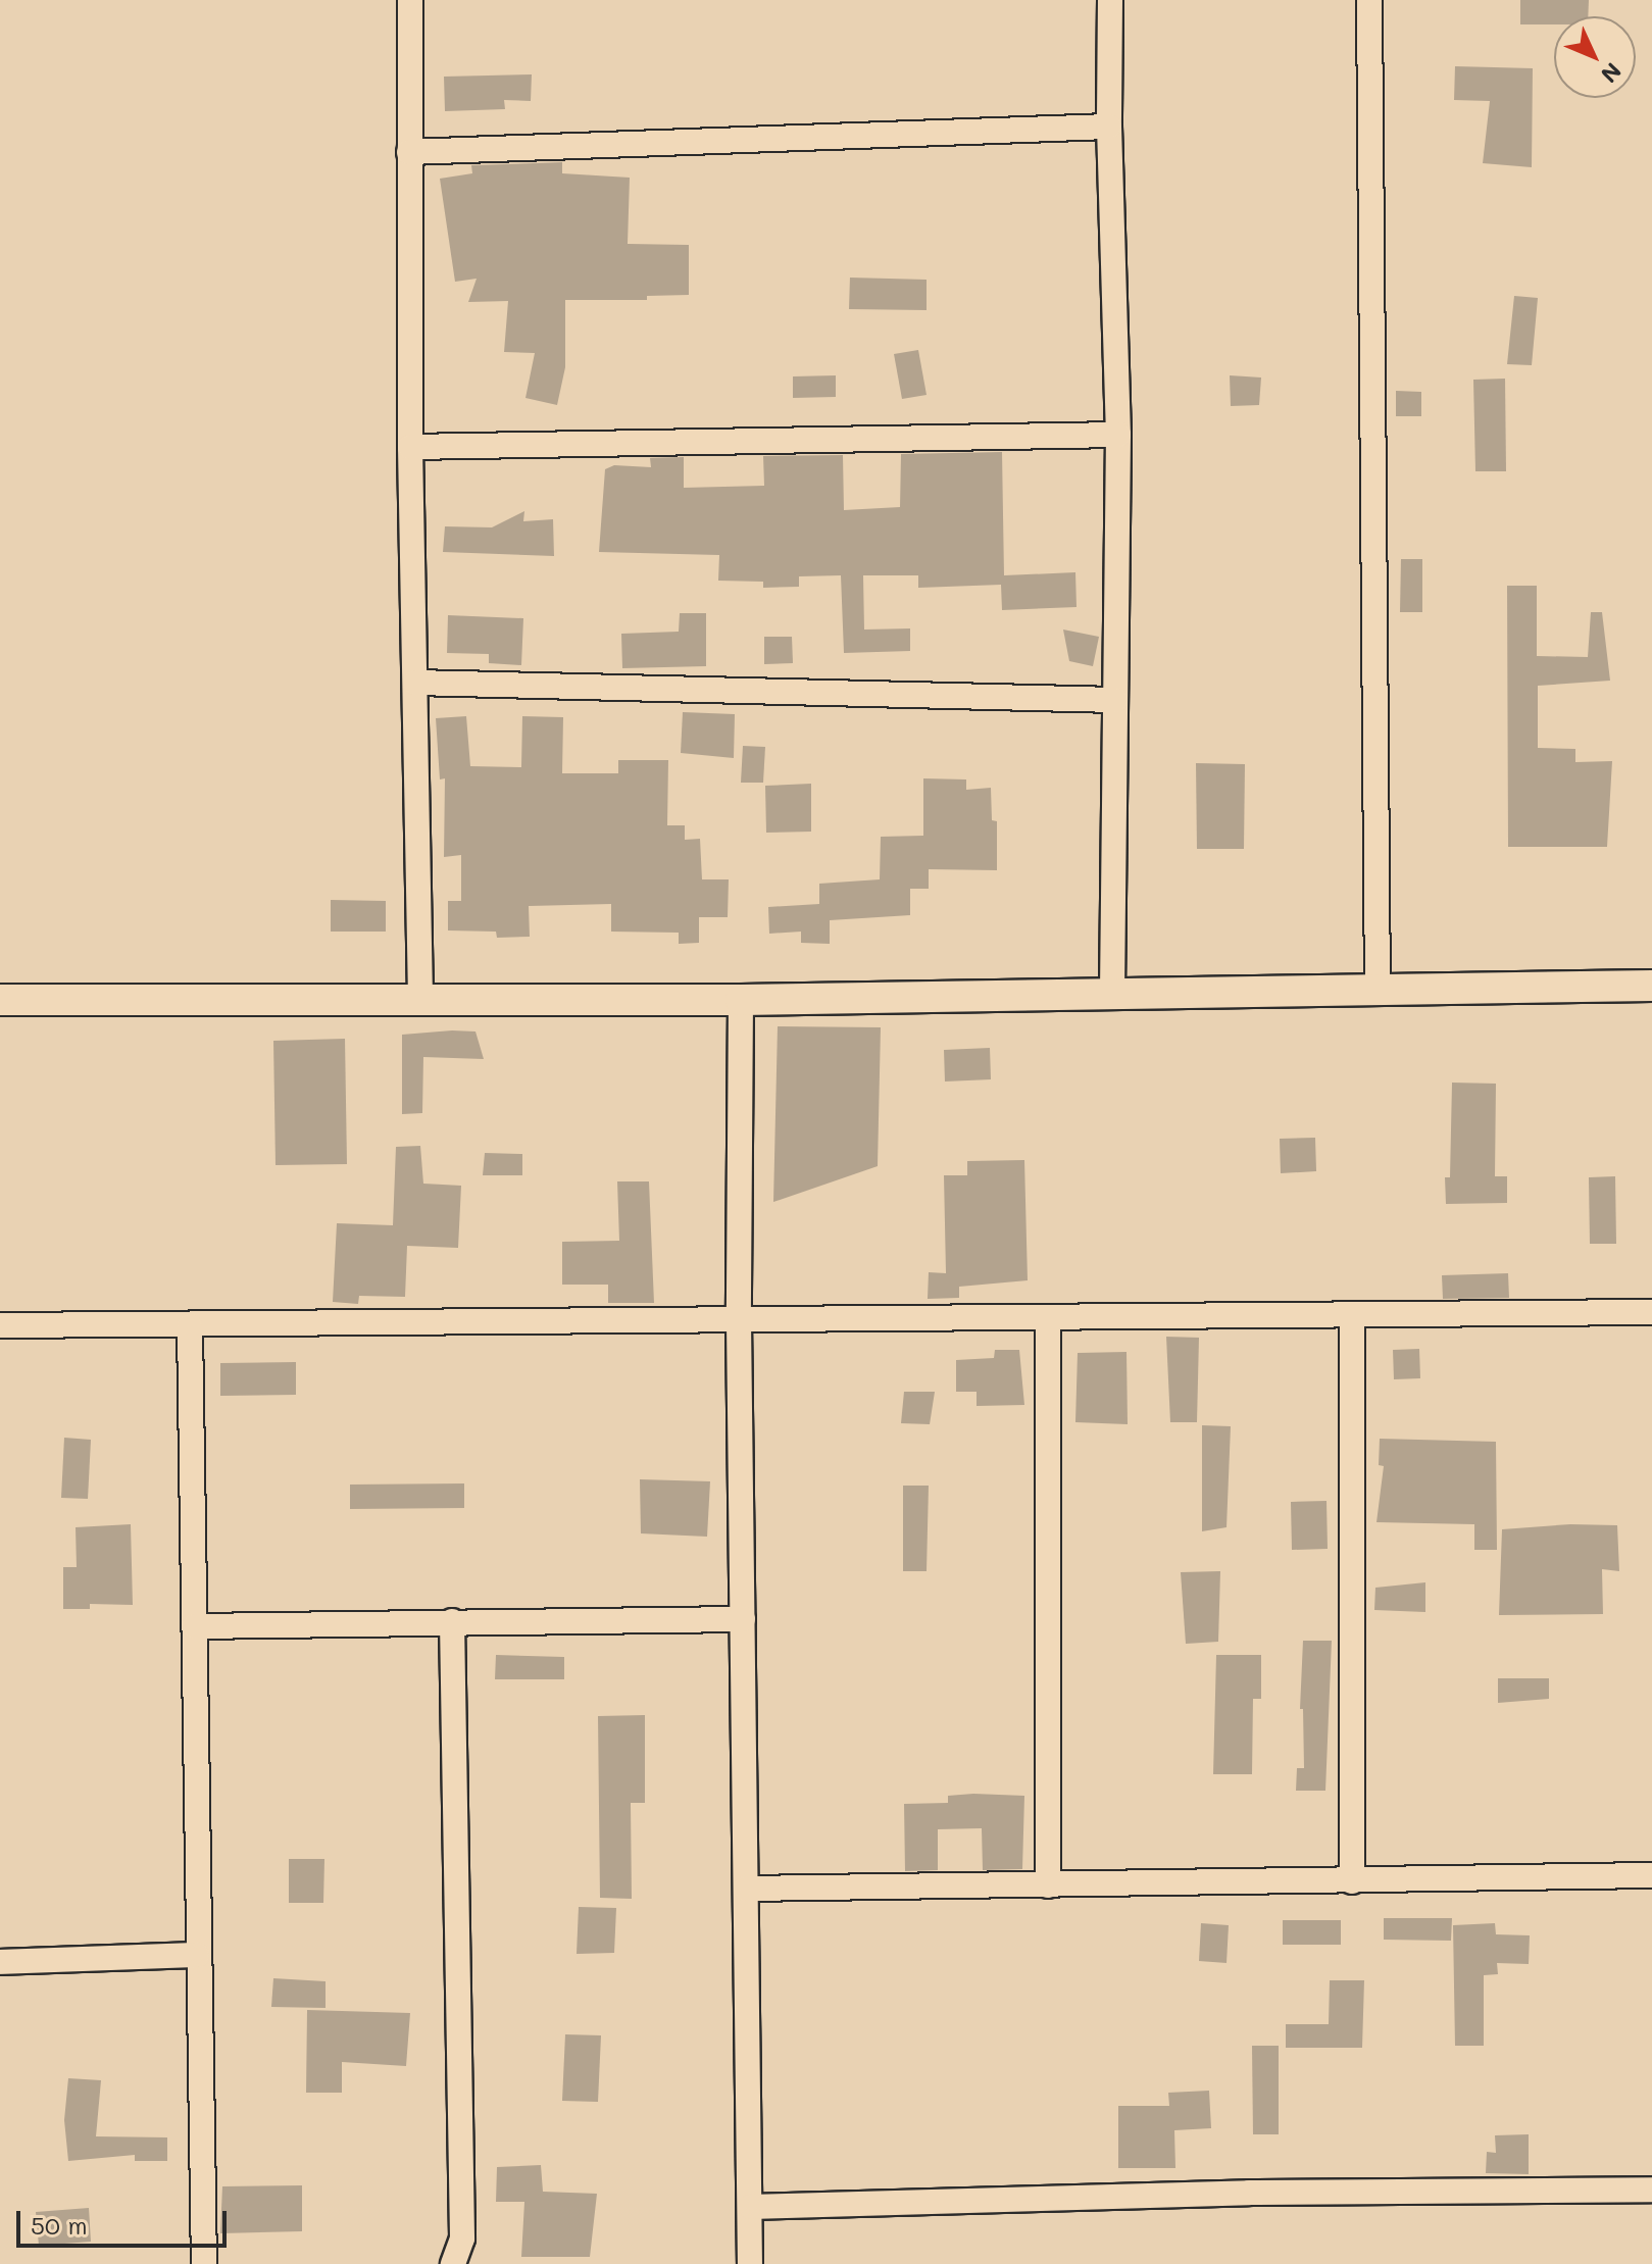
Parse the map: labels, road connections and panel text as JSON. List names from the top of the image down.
{
  "scale_bar": "50 m",
  "north": "bottom right"
}
